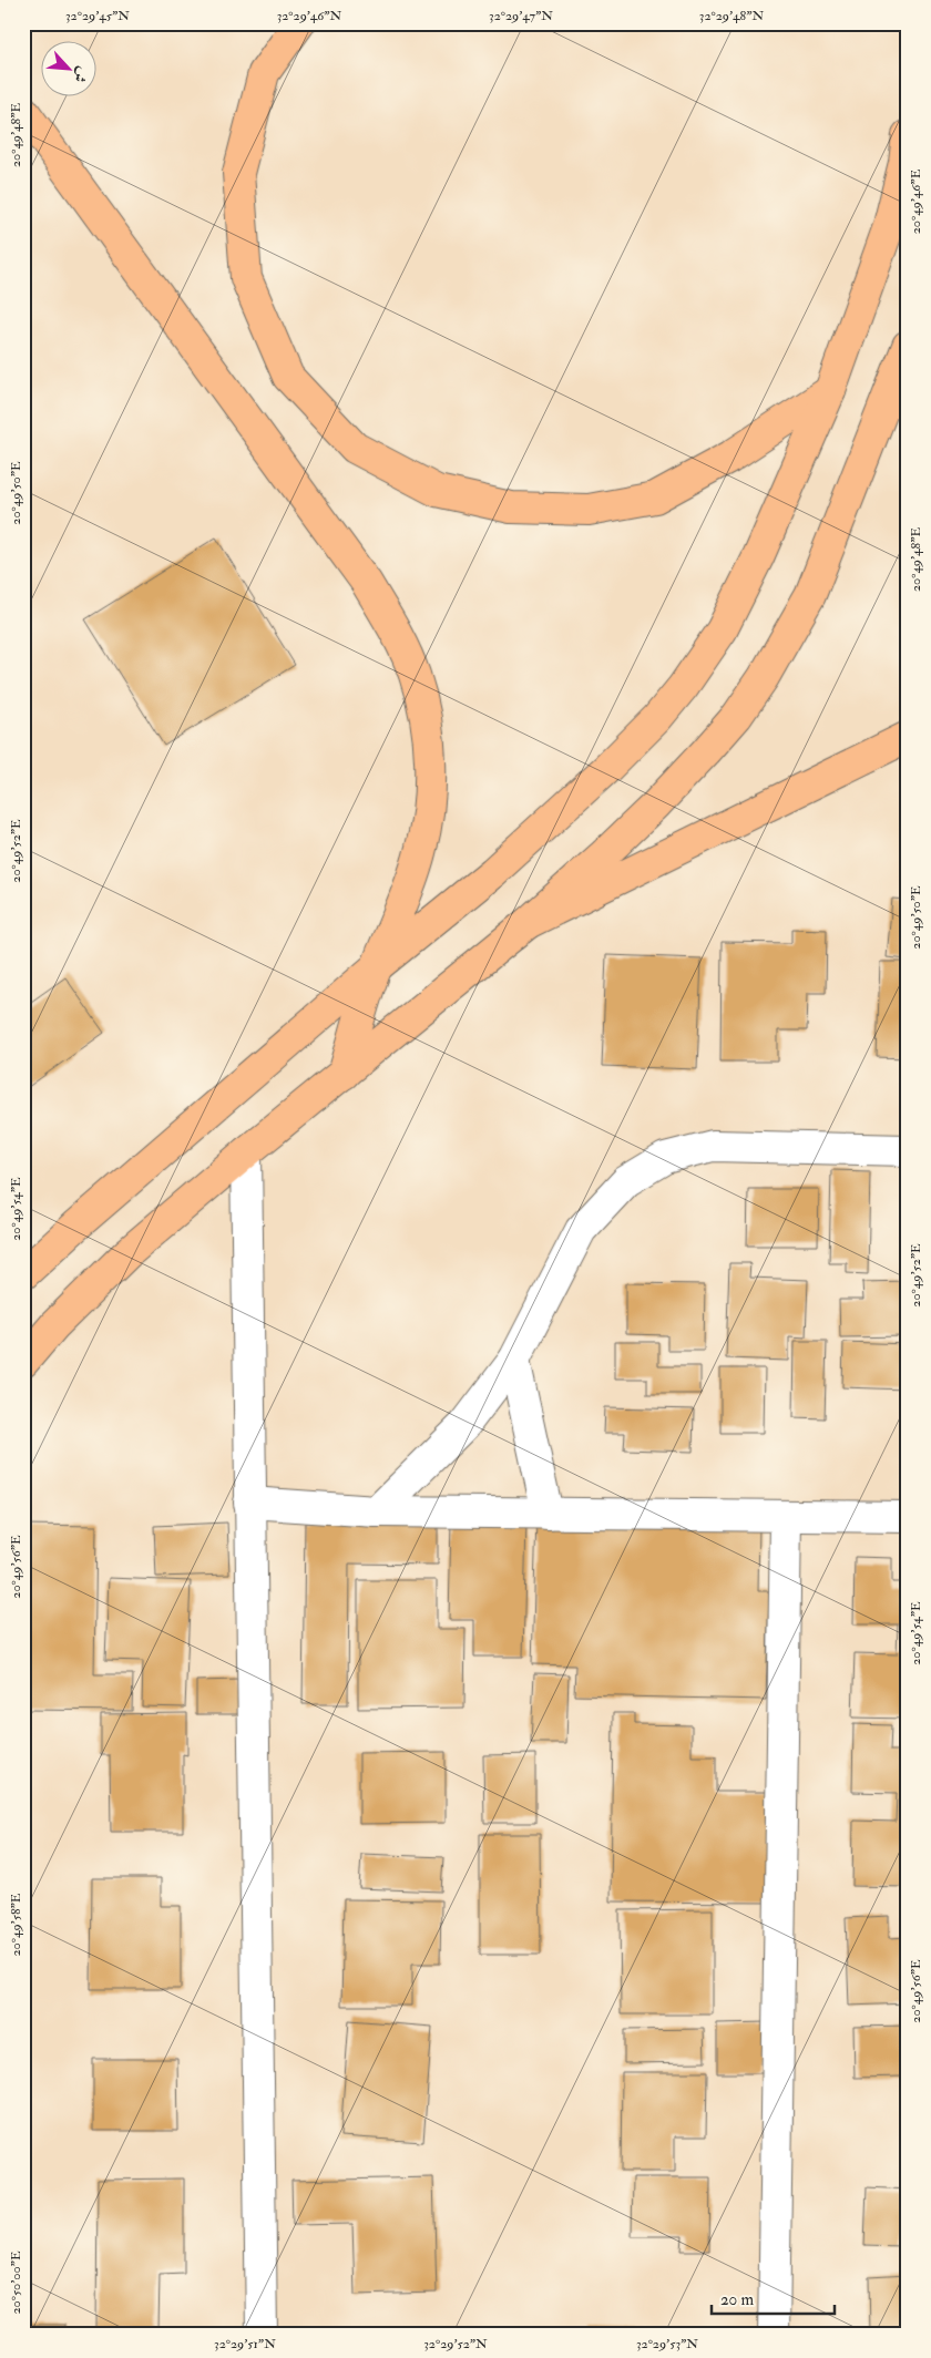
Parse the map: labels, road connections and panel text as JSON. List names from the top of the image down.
{
  "scale_bar": "20 m",
  "north": "bottom right",
  "coordinates": [
    "32°29'45\"N",
    "32°29'46\"N",
    "32°29'47\"N",
    "32°29'48\"N",
    "20°49'48\"E",
    "20°49'46\"E",
    "20°49'50\"E",
    "20°49'52\"E",
    "20°49'54\"E",
    "20°49'56\"E",
    "20°49'58\"E",
    "20°50'00\"E",
    "32°29'51\"N",
    "32°29'52\"N",
    "32°29'53\"N"
  ]
}
